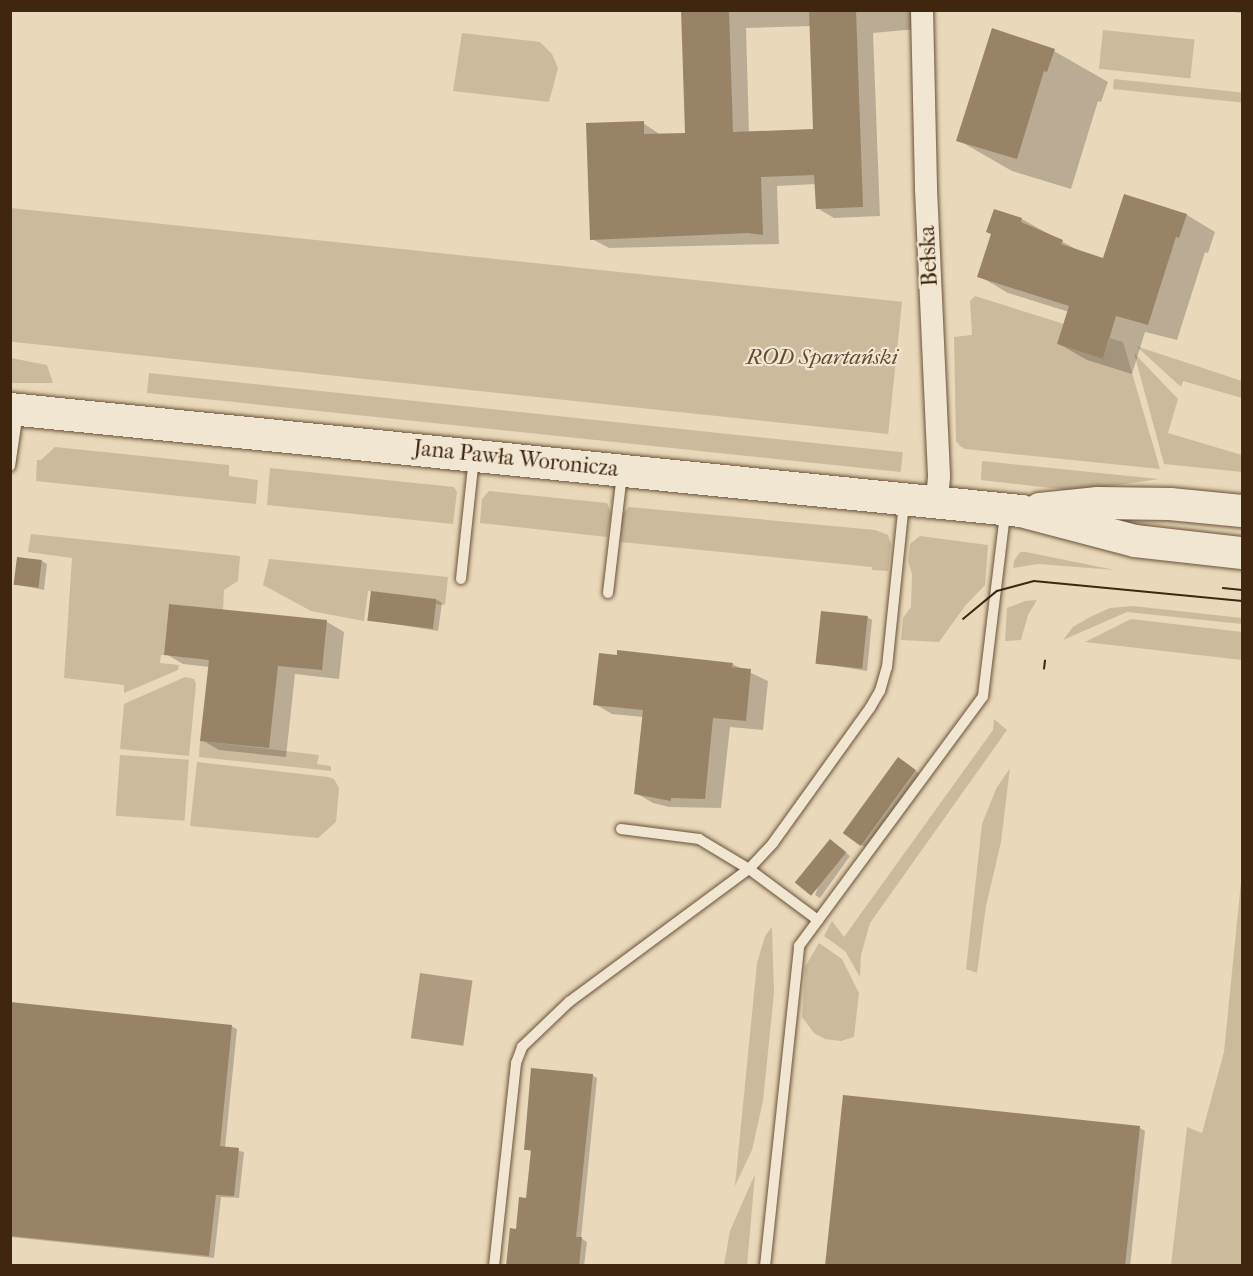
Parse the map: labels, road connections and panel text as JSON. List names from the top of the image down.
{
  "streets": {
    "street": ["Bełska", "Jana Pawła Woronicza"]
  },
  "crossings": [
    ["Bełska", "Jana Pawła Woronicza"]
  ],
  "parks": ["ROD Spartański"]
}
